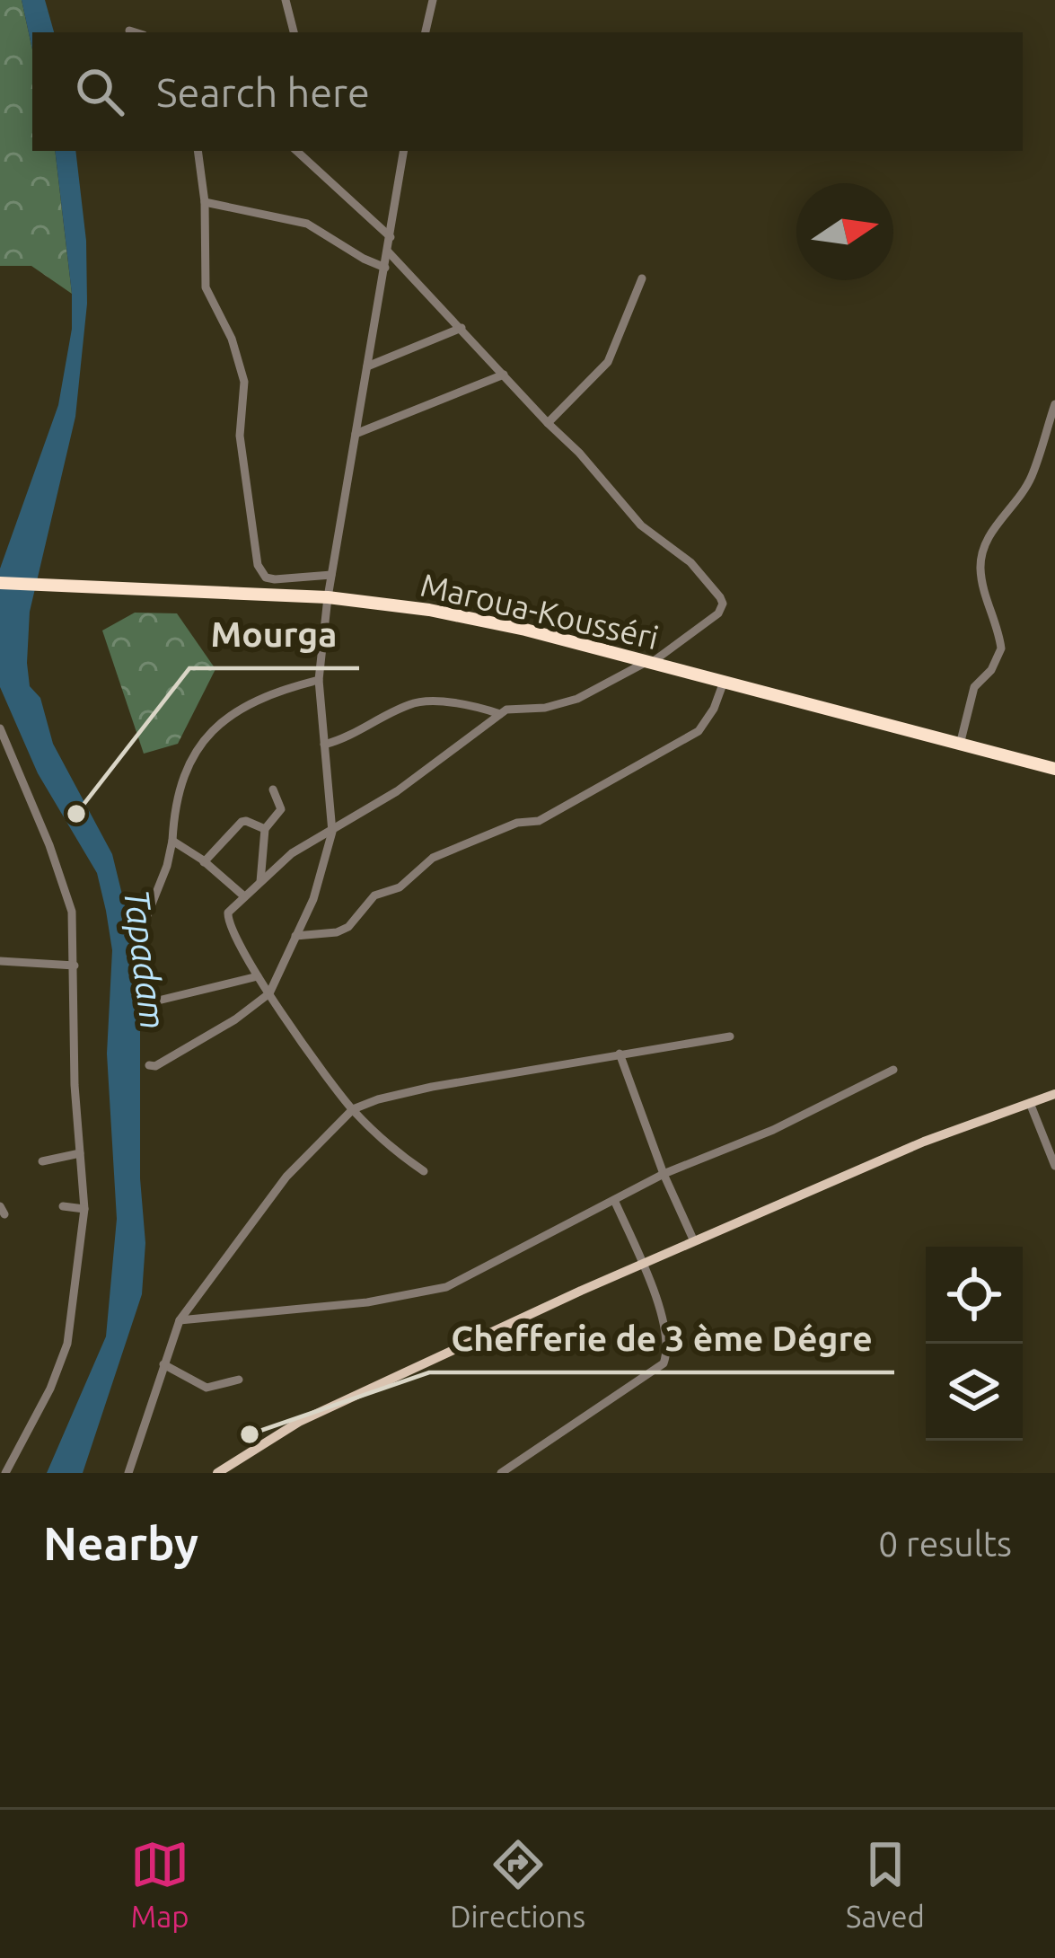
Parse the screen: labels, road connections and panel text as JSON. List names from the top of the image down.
{
  "streets": {
    "highway": ["Maroua-Kousséri"]
  },
  "water": ["Tapadam"],
  "places": ["Mourga", "Chefferie de 3 ème Dégre"],
  "north": "right",
  "page": {
    "search": "Search here",
    "heading": ["Nearby", "0 results"],
    "nav": ["Map", "Directions", "Saved"]
  }
}
